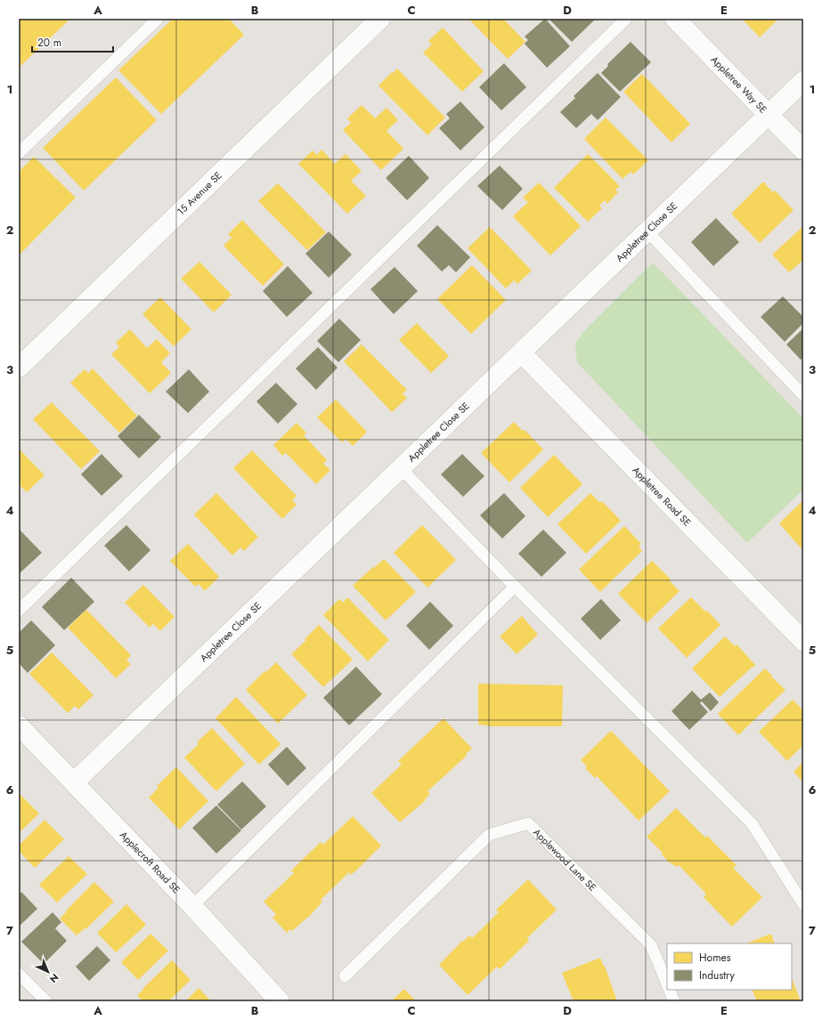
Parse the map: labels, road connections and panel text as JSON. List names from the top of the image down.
{
  "streets": {
    "street": [
      "Appletree Way SE",
      "15 Avenue SE",
      "Appletree Close SE",
      "Appletree Road SE",
      "Applecroft Road SE"
    ],
    "lane": ["Applewood Lane SE"]
  },
  "crossings": [
    ["Appletree Way SE", "Appletree Close SE"],
    ["Appletree Close SE", "Appletree Road SE"],
    ["Appletree Close SE", "Applecroft Road SE"]
  ],
  "legend": ["Homes", "Industry"],
  "scale_bar": "20 m",
  "north": "bottom right",
  "grid": {
    "columns": [
      "A",
      "B",
      "C",
      "D",
      "E"
    ],
    "rows": [
      "1",
      "2",
      "3",
      "4",
      "5",
      "6",
      "7"
    ]
  }
}
